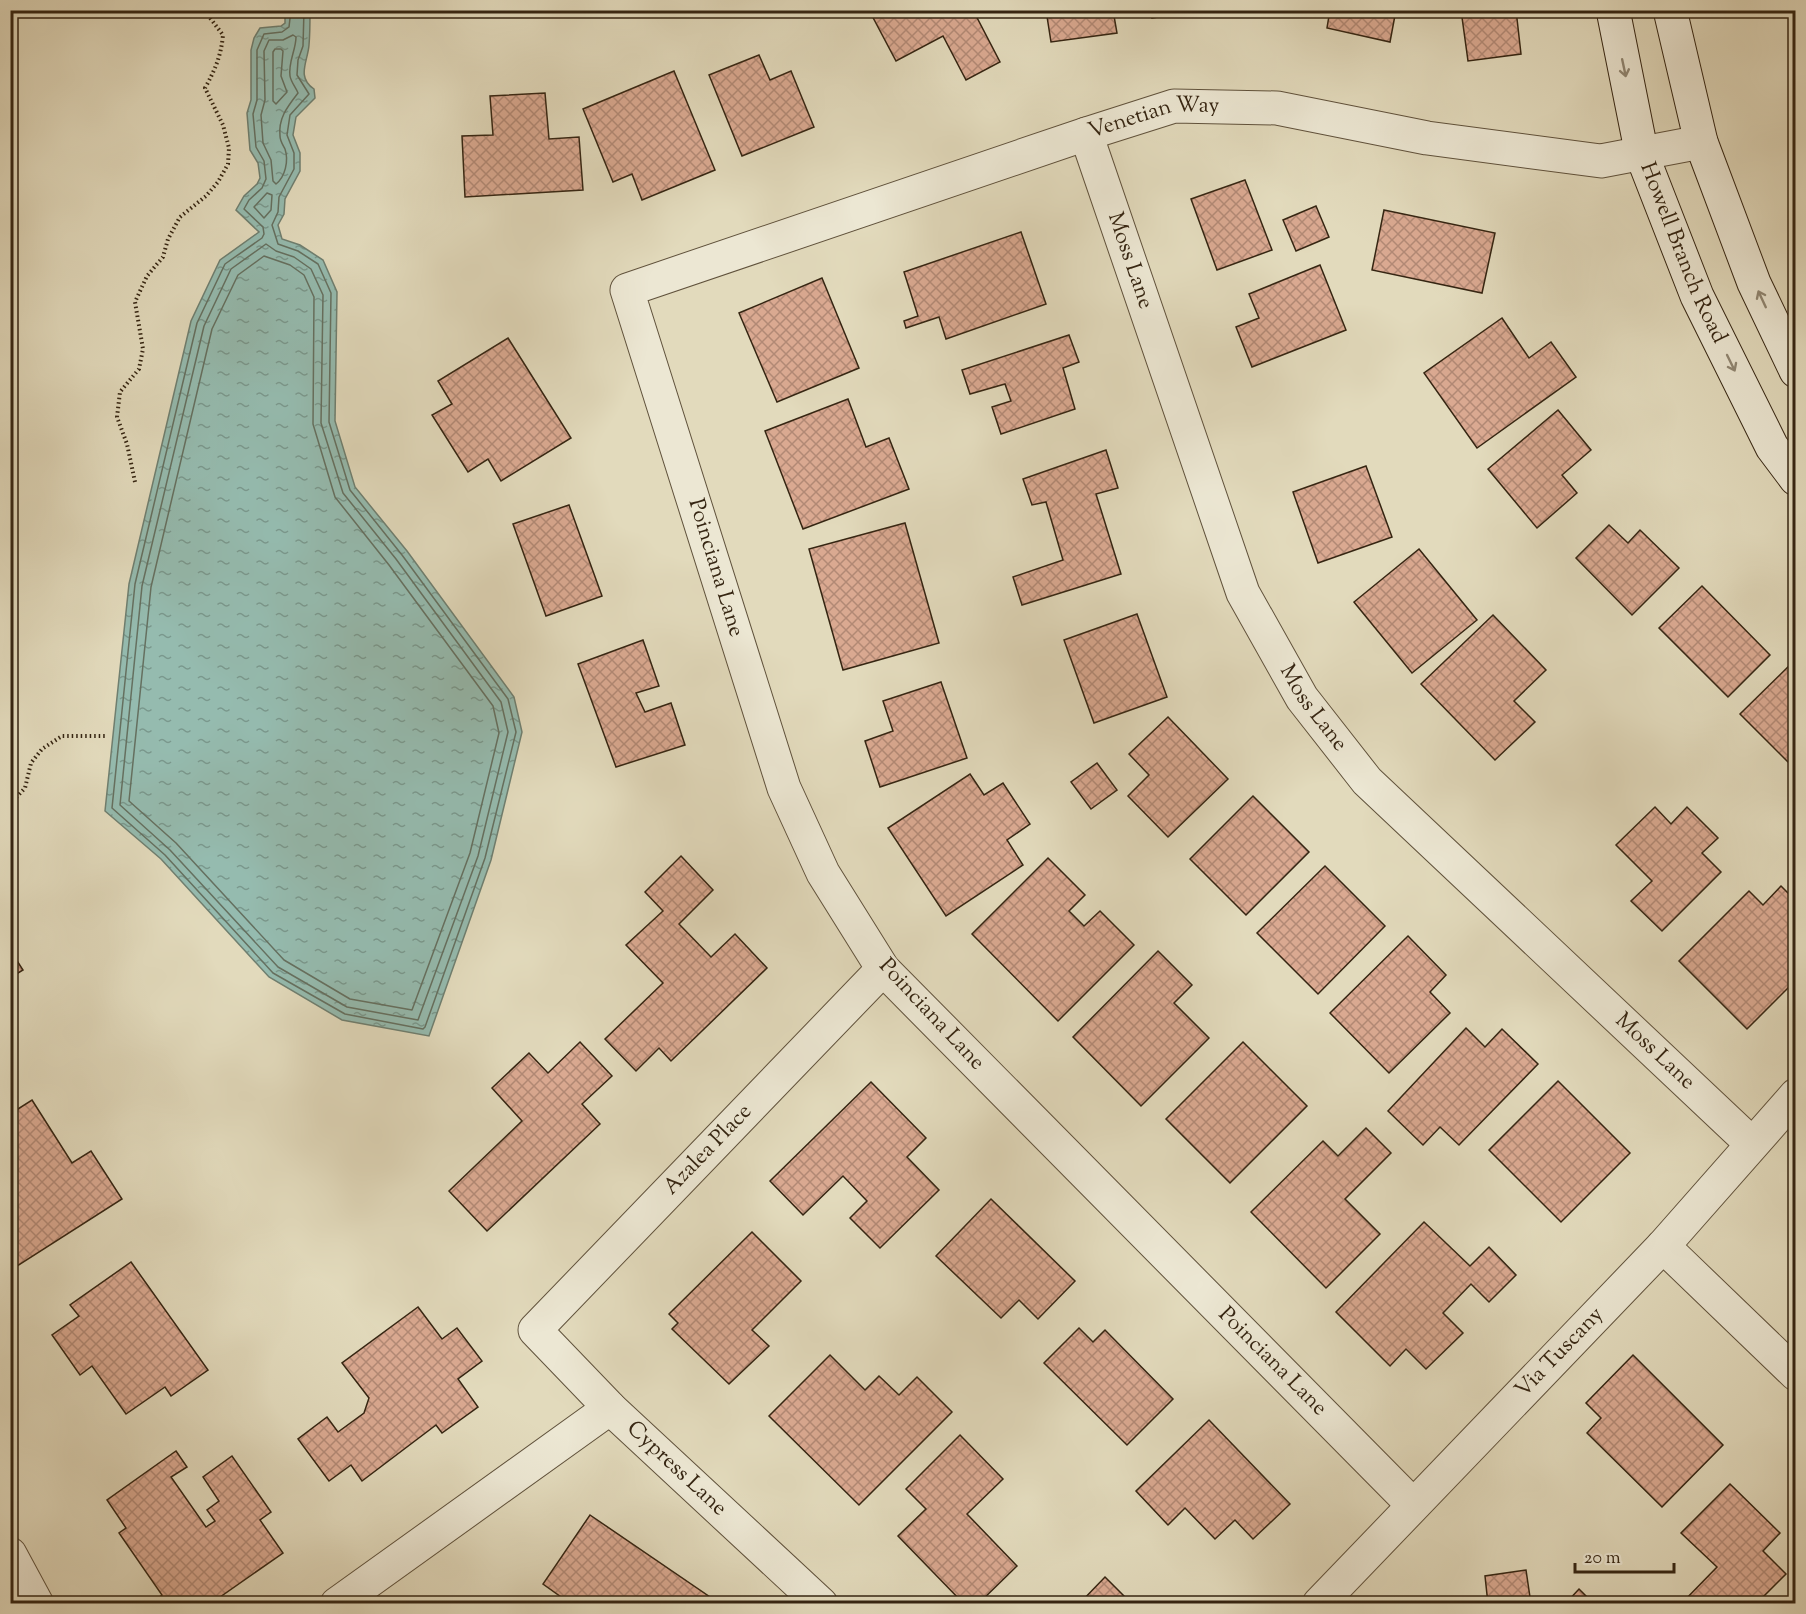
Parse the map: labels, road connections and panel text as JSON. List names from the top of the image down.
{
  "streets": {
    "street": [
      "Venetian Way",
      "Howell Branch Road",
      "Moss Lane",
      "Poinciana Lane",
      "Azalea Place",
      "Via Tuscany",
      "Cypress Lane"
    ]
  },
  "crossings": [
    ["Venetian Way", "Howell Branch Road"],
    ["Venetian Way", "Moss Lane"],
    ["Venetian Way", "Poinciana Lane"],
    ["Moss Lane", "Via Tuscany"],
    ["Poinciana Lane", "Azalea Place"],
    ["Poinciana Lane", "Via Tuscany"],
    ["Azalea Place", "Cypress Lane"]
  ],
  "scale_bar": "20 m"
}
